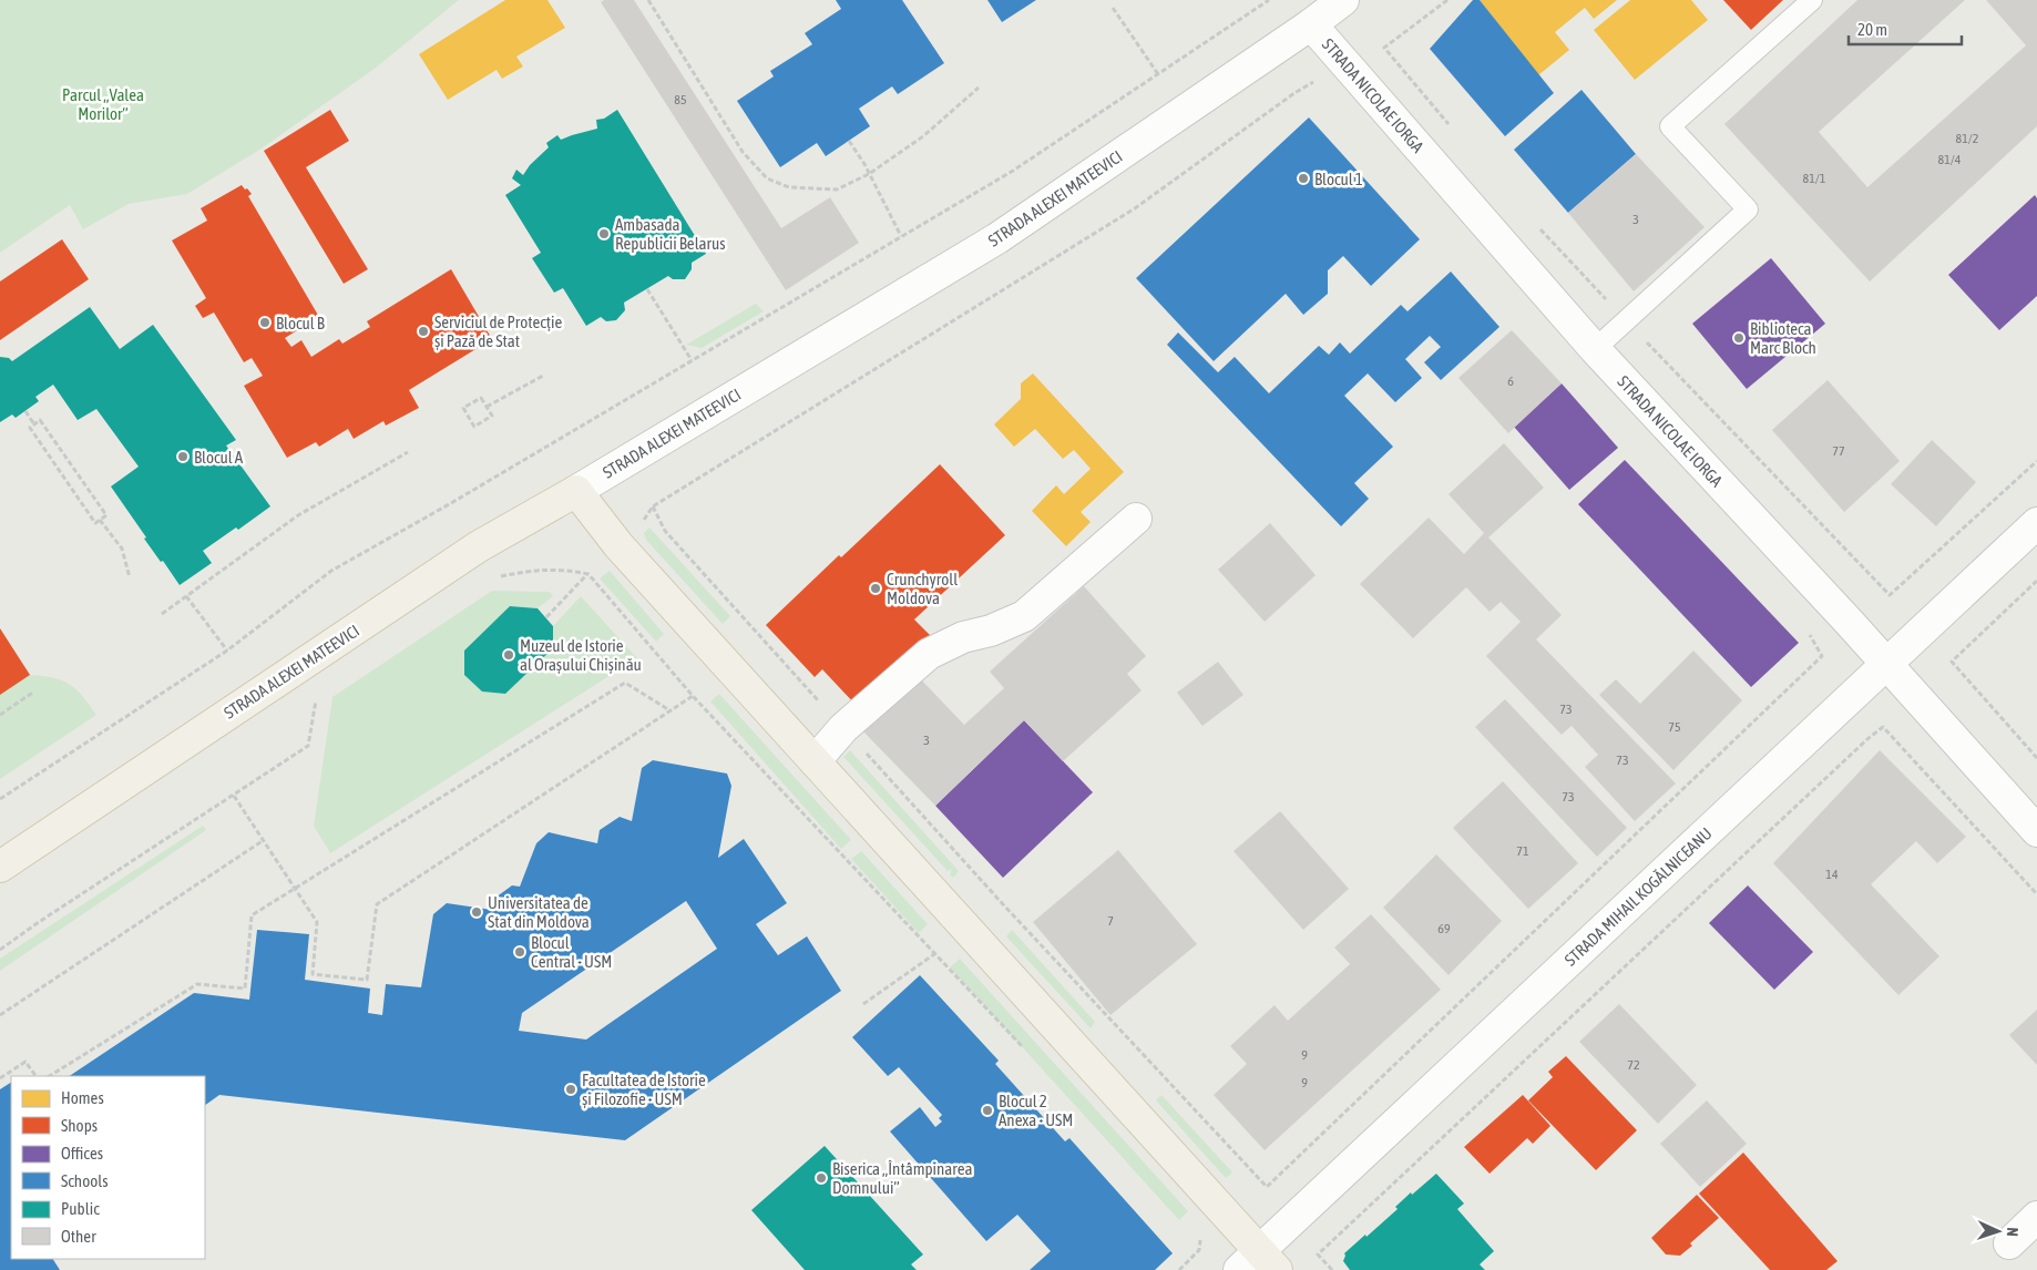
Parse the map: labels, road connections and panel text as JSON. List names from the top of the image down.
{
  "streets": {
    "main road": ["STRADA NICOLAE IORGA", "STRADA ALEXEI MATEEVICI", "STRADA MIHAIL KOGĂLNICEANU"]
  },
  "crossings": [
    ["STRADA NICOLAE IORGA", "STRADA ALEXEI MATEEVICI"],
    ["STRADA NICOLAE IORGA", "STRADA MIHAIL KOGĂLNICEANU"]
  ],
  "parks": ["Parcul „Valea Morilor”"],
  "places": [
    "Blocul 1",
    "Ambasada Republicii Belarus",
    "Blocul B",
    "Serviciul de Protecție și Pază de Stat",
    "Biblioteca Marc Bloch",
    "Blocul A",
    "Crunchyroll Moldova",
    "Muzeul de Istorie al Orașului Chișinău",
    "Universitatea de Stat din Moldova",
    "Blocul Central - USM",
    "Facultatea de Istorie și Filozofie - USM",
    "Blocul 2 Anexa - USM",
    "Biserica „Întâmpinarea Domnului”"
  ],
  "house_numbers": [
    "85",
    "81/2",
    "81/4",
    "81/1",
    "3",
    "6",
    "77",
    "73",
    "75",
    "3",
    "73",
    "73",
    "71",
    "14",
    "7",
    "69",
    "9",
    "72",
    "9"
  ],
  "legend": [
    "Homes",
    "Shops",
    "Offices",
    "Schools",
    "Public",
    "Other"
  ],
  "scale_bar": "20 m",
  "north": "right"
}
